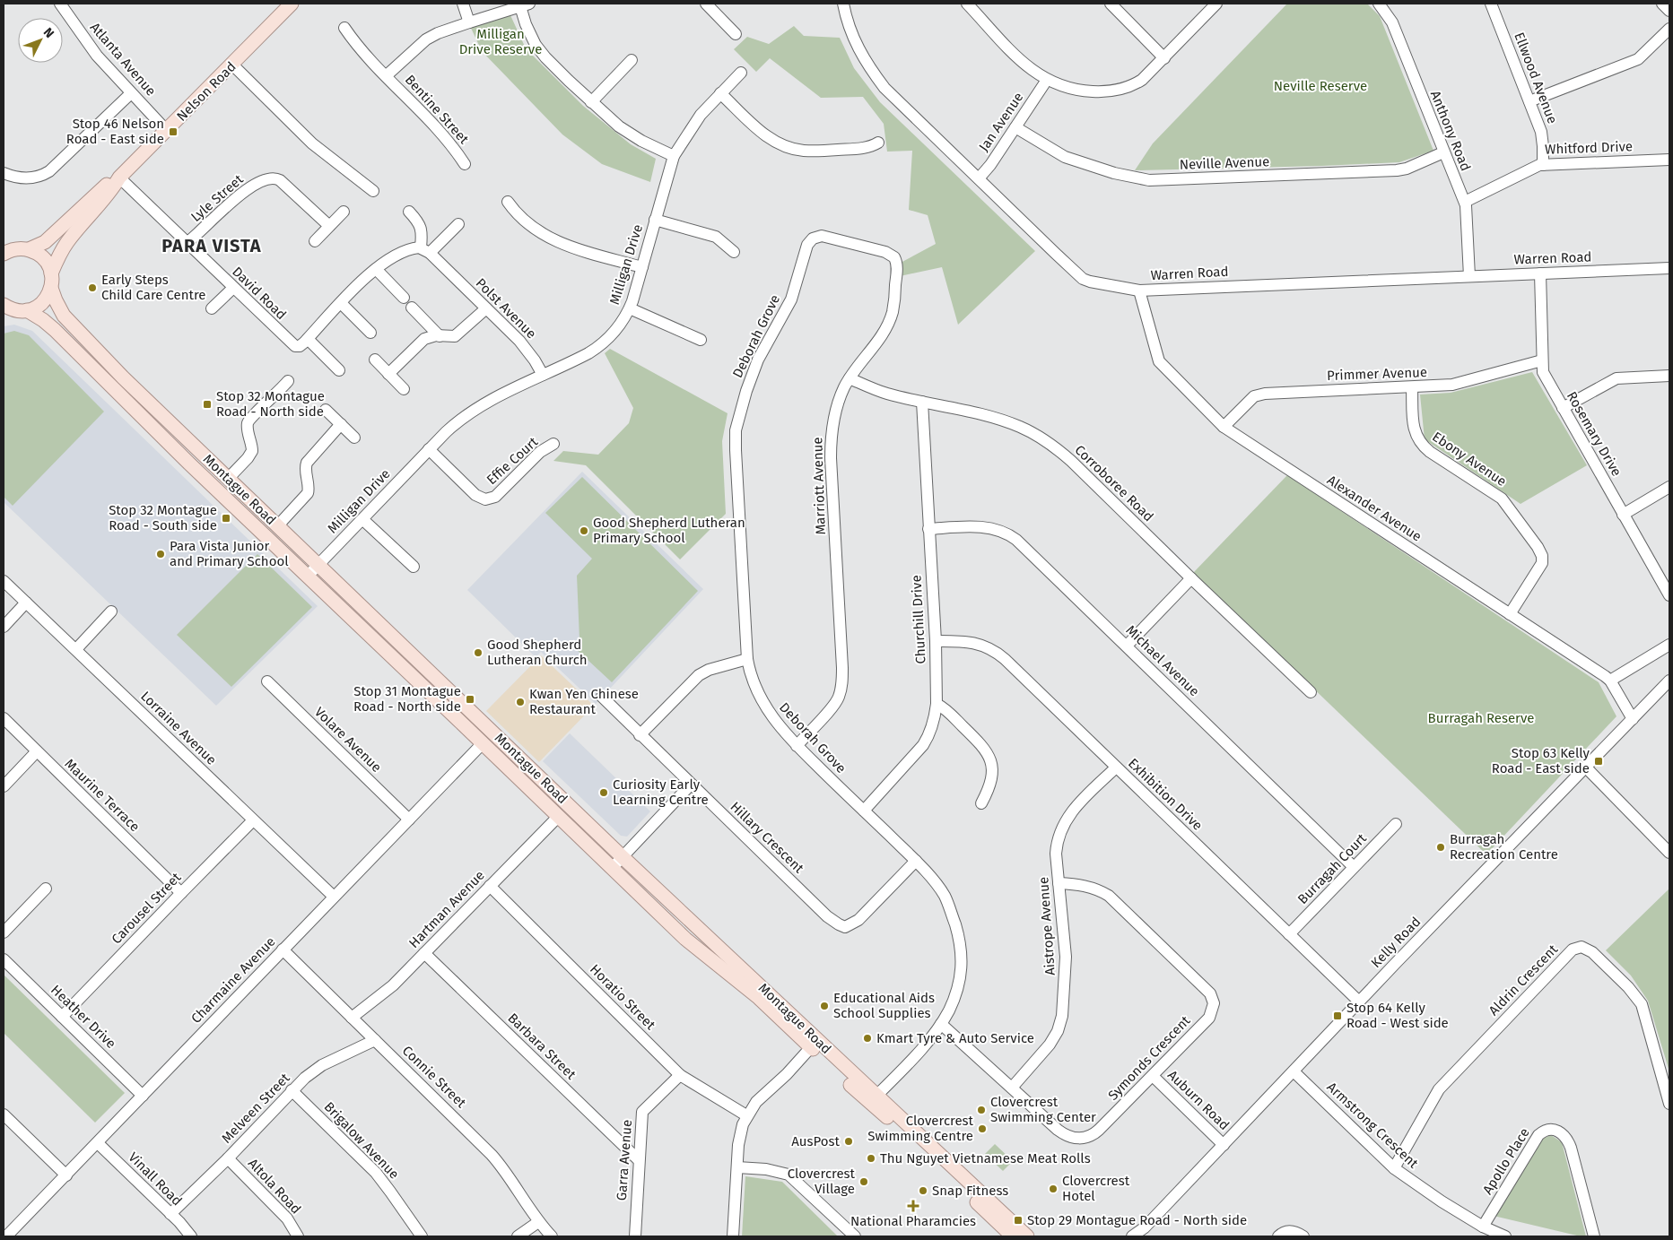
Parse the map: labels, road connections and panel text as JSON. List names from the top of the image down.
{
  "streets": {
    "main road": ["Nelson Road", "Montague Road"],
    "street": [
      "Atlanta Avenue",
      "Ellwood Avenue",
      "Bentine Street",
      "Jan Avenue",
      "Anthony Road",
      "Whitford Drive",
      "Neville Avenue",
      "Lyle Street",
      "Warren Road",
      "Milligan Drive",
      "David Road",
      "Polst Avenue",
      "Deborah Grove",
      "Primmer Avenue",
      "Rosemary Drive",
      "Ebony Avenue",
      "Effie Court",
      "Corroboree Road",
      "Marriott Avenue",
      "Alexander Avenue",
      "Churchill Drive",
      "Michael Avenue",
      "Lorraine Avenue",
      "Volare Avenue",
      "Exhibition Drive",
      "Maurine Terrace",
      "Hillary Crescent",
      "Burragah Court",
      "Carousel Street",
      "Hartman Avenue",
      "Aistrope Avenue",
      "Kelly Road",
      "Charmaine Avenue",
      "Aldrin Crescent",
      "Horatio Street",
      "Heather Drive",
      "Barbara Street",
      "Symonds Crescent",
      "Connie Street",
      "Auburn Road",
      "Melveen Street",
      "Armstrong Crescent",
      "Brigalow Avenue",
      "Garra Avenue",
      "Apollo Place",
      "Vinall Road",
      "Altola Road"
    ]
  },
  "crossings": [
    ["Atlanta Avenue", "Nelson Road"],
    ["Ellwood Avenue", "Whitford Drive"],
    ["Nelson Road", "David Road"],
    ["Jan Avenue", "Neville Avenue"],
    ["Jan Avenue", "Warren Road"],
    ["Anthony Road", "Whitford Drive"],
    ["Anthony Road", "Neville Avenue"],
    ["Anthony Road", "Warren Road"],
    ["Lyle Street", "David Road"],
    ["Warren Road", "Rosemary Drive"],
    ["Warren Road", "Alexander Avenue"],
    ["Milligan Drive", "Polst Avenue"],
    ["Milligan Drive", "Effie Court"],
    ["Milligan Drive", "Montague Road"],
    ["Deborah Grove", "Marriott Avenue"],
    ["Deborah Grove", "Montague Road"],
    ["Deborah Grove", "Churchill Drive"],
    ["Deborah Grove", "Hillary Crescent"],
    ["Deborah Grove", "Symonds Crescent"],
    ["Primmer Avenue", "Rosemary Drive"],
    ["Primmer Avenue", "Ebony Avenue"],
    ["Primmer Avenue", "Alexander Avenue"],
    ["Ebony Avenue", "Alexander Avenue"],
    ["Corroboree Road", "Marriott Avenue"],
    ["Corroboree Road", "Churchill Drive"],
    ["Montague Road", "Hartman Avenue"],
    ["Montague Road", "Charmaine Avenue"],
    ["Alexander Avenue", "Kelly Road"],
    ["Churchill Drive", "Michael Avenue"],
    ["Churchill Drive", "Exhibition Drive"],
    ["Michael Avenue", "Burragah Court"],
    ["Lorraine Avenue", "Carousel Street"],
    ["Lorraine Avenue", "Charmaine Avenue"],
    ["Volare Avenue", "Charmaine Avenue"],
    ["Exhibition Drive", "Burragah Court"],
    ["Exhibition Drive", "Aistrope Avenue"],
    ["Exhibition Drive", "Kelly Road"],
    ["Maurine Terrace", "Carousel Street"],
    ["Carousel Street", "Heather Drive"],
    ["Hartman Avenue", "Horatio Street"],
    ["Hartman Avenue", "Barbara Street"],
    ["Hartman Avenue", "Connie Street"],
    ["Aistrope Avenue", "Symonds Crescent"],
    ["Kelly Road", "Auburn Road"],
    ["Kelly Road", "Armstrong Crescent"],
    ["Charmaine Avenue", "Heather Drive"],
    ["Charmaine Avenue", "Connie Street"],
    ["Charmaine Avenue", "Vinall Road"],
    ["Aldrin Crescent", "Armstrong Crescent"],
    ["Horatio Street", "Garra Avenue"],
    ["Barbara Street", "Garra Avenue"],
    ["Symonds Crescent", "Auburn Road"],
    ["Connie Street", "Melveen Street"],
    ["Melveen Street", "Brigalow Avenue"],
    ["Melveen Street", "Vinall Road"],
    ["Melveen Street", "Altola Road"],
    ["Armstrong Crescent", "Apollo Place"]
  ],
  "districts": ["PARA VISTA"],
  "parks": ["Milligan Drive Reserve", "Neville Reserve", "Burragah Reserve"],
  "places": {
    "transit": [
      "Stop 46 Nelson Road - East side",
      "Stop 32 Montague Road - North side",
      "Stop 32 Montague Road - South side",
      "Stop 31 Montague Road - North side",
      "Stop 63 Kelly Road - East side",
      "Stop 64 Kelly Road - West side",
      "Stop 29 Montague Road - North side"
    ],
    "other": [
      "Early Steps Child Care Centre",
      "Good Shepherd Lutheran Primary School",
      "Para Vista Junior and Primary School",
      "Good Shepherd Lutheran Church",
      "Kwan Yen Chinese Restaurant",
      "Curiosity Early Learning Centre",
      "Burragah Recreation Centre",
      "Educational Aids School Supplies",
      "Kmart Tyre & Auto Service",
      "Clovercrest Swimming Center",
      "Clovercrest Swimming Centre",
      "AusPost",
      "Thu Nguyet Vietnamese Meat Rolls",
      "Clovercrest Village",
      "Clovercrest Hotel",
      "Snap Fitness"
    ],
    "health": ["National Pharamcies"]
  },
  "north": "top right"
}
